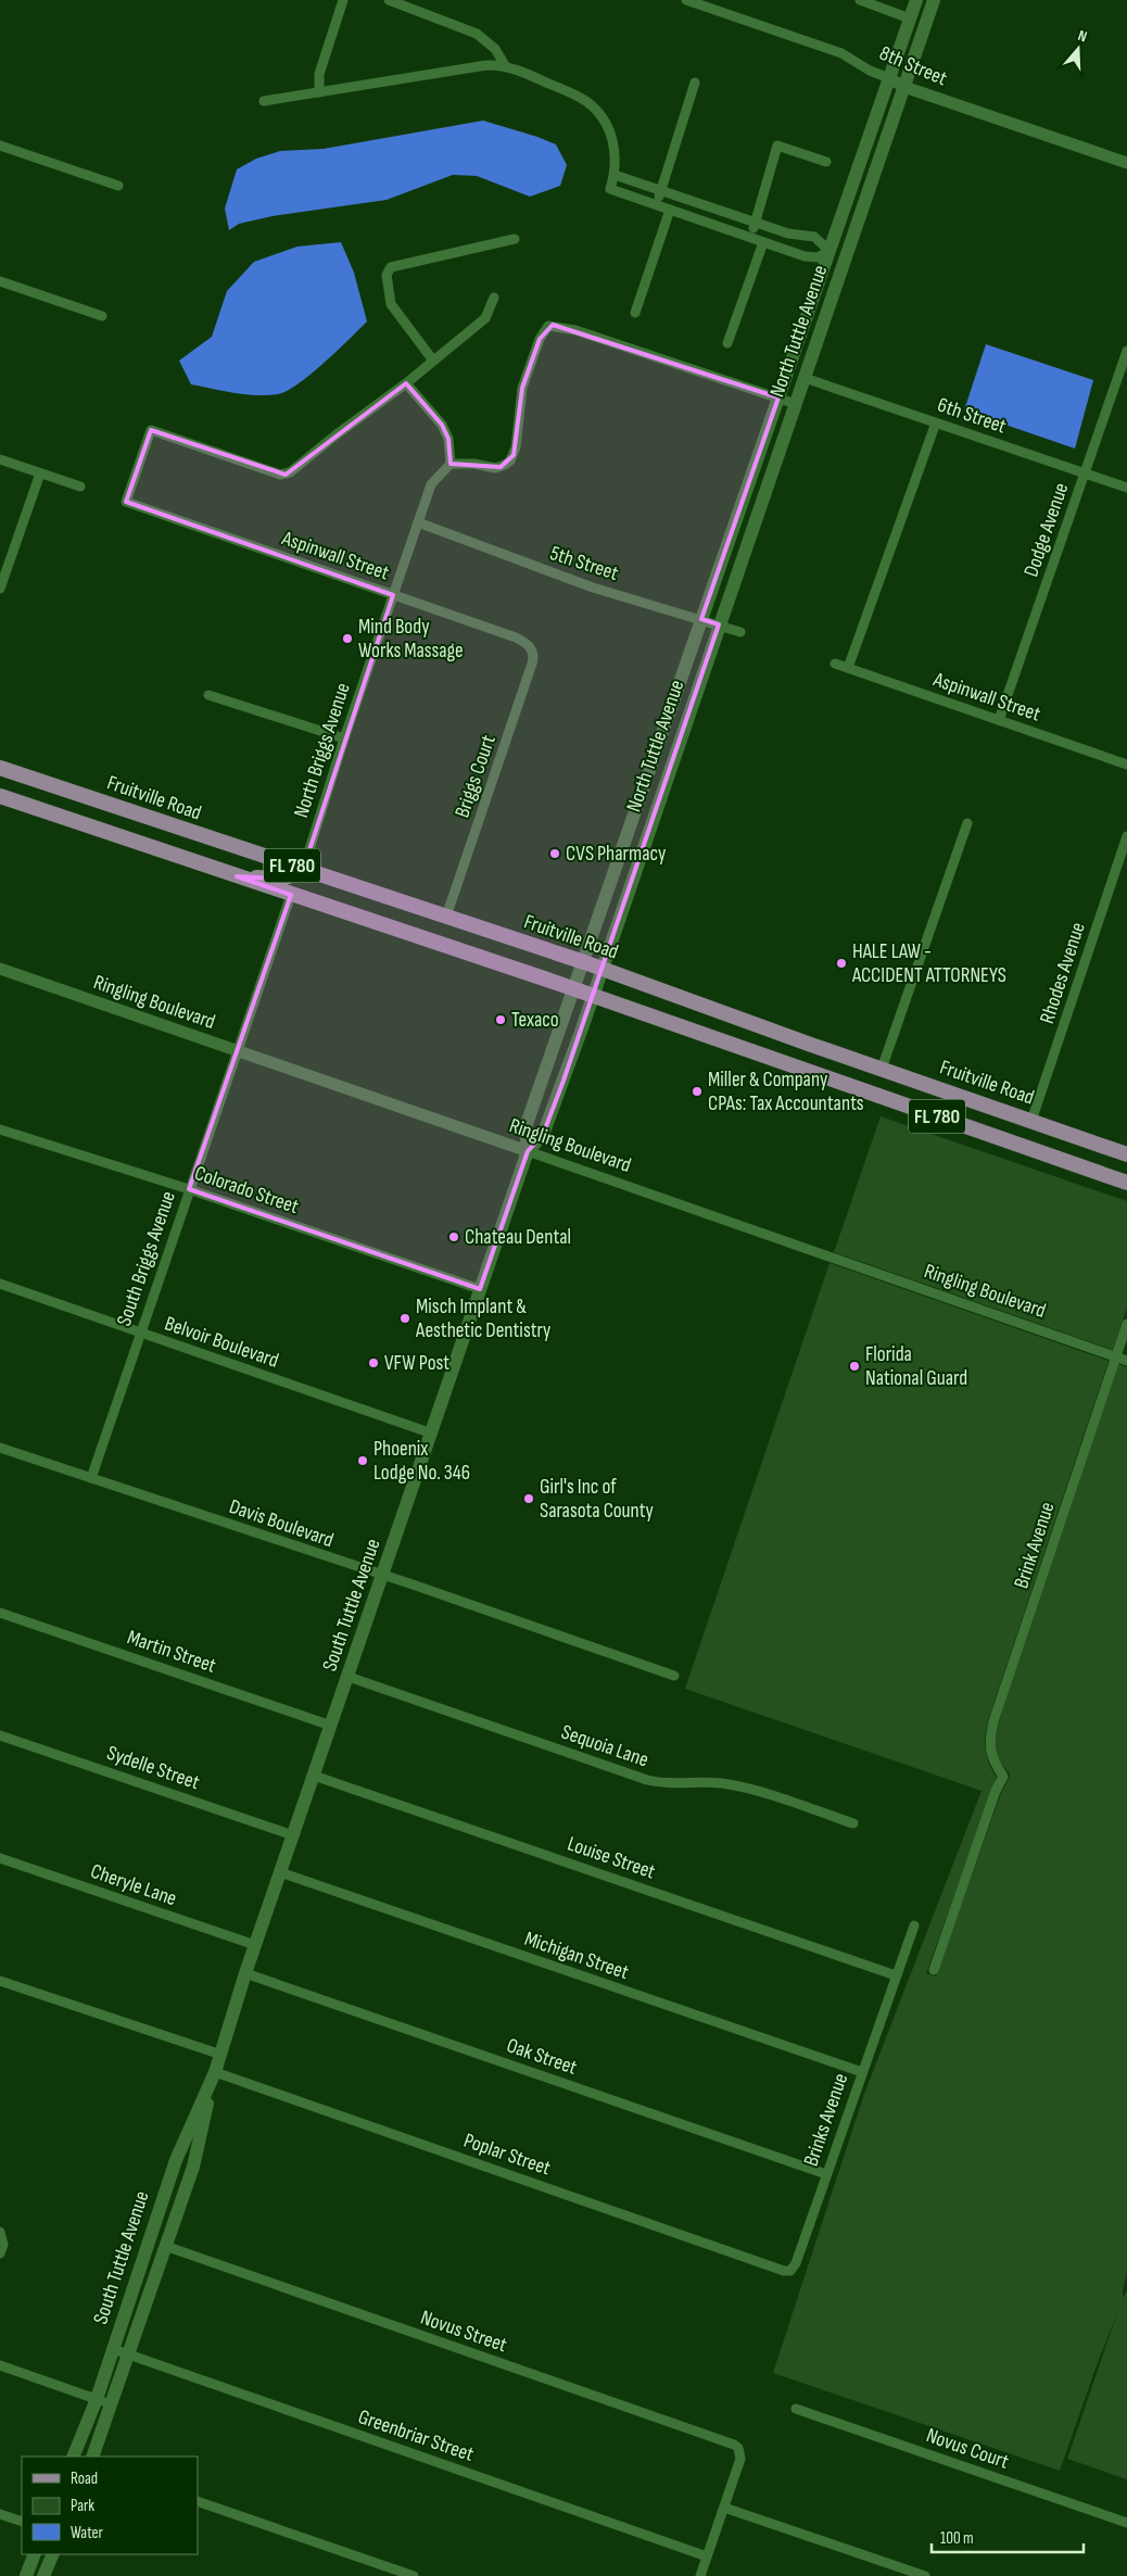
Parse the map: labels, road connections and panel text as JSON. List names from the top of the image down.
{
  "streets": {
    "main road": [
      "North Tuttle Avenue",
      "Fruitville Road",
      "FL 780",
      "South Tuttle Avenue"
    ],
    "street": [
      "8th Street",
      "6th Street",
      "Dodge Avenue",
      "Aspinwall Street",
      "5th Street",
      "North Briggs Avenue",
      "Briggs Court",
      "Rhodes Avenue",
      "Ringling Boulevard",
      "Colorado Street",
      "South Briggs Avenue",
      "Belvoir Boulevard",
      "Davis Boulevard",
      "Brink Avenue",
      "Martin Street",
      "Sequoia Lane",
      "Sydelle Street",
      "Louise Street",
      "Cheryle Lane",
      "Michigan Street",
      "Oak Street",
      "Brinks Avenue",
      "Poplar Street",
      "Novus Street",
      "Greenbriar Street",
      "Novus Court"
    ]
  },
  "crossings": [
    ["8th Street", "North Tuttle Avenue"],
    ["North Tuttle Avenue", "6th Street"],
    ["North Tuttle Avenue", "5th Street"],
    ["North Tuttle Avenue", "Fruitville Road"],
    ["North Tuttle Avenue", "FL 780"],
    ["North Tuttle Avenue", "Ringling Boulevard"],
    ["North Tuttle Avenue", "South Tuttle Avenue"],
    ["6th Street", "Dodge Avenue"],
    ["Dodge Avenue", "Aspinwall Street"],
    ["Aspinwall Street", "North Briggs Avenue"],
    ["Aspinwall Street", "Briggs Court"],
    ["5th Street", "North Briggs Avenue"],
    ["North Briggs Avenue", "Fruitville Road"],
    ["Briggs Court", "Fruitville Road"],
    ["Fruitville Road", "Rhodes Avenue"],
    ["Ringling Boulevard", "South Briggs Avenue"],
    ["Ringling Boulevard", "Brink Avenue"],
    ["Ringling Boulevard", "South Tuttle Avenue"],
    ["Colorado Street", "South Briggs Avenue"],
    ["Colorado Street", "South Tuttle Avenue"],
    ["South Briggs Avenue", "Belvoir Boulevard"],
    ["South Briggs Avenue", "Davis Boulevard"],
    ["Belvoir Boulevard", "South Tuttle Avenue"],
    ["Davis Boulevard", "South Tuttle Avenue"],
    ["South Tuttle Avenue", "Martin Street"],
    ["South Tuttle Avenue", "Sequoia Lane"],
    ["South Tuttle Avenue", "Sydelle Street"],
    ["South Tuttle Avenue", "Louise Street"],
    ["South Tuttle Avenue", "Cheryle Lane"],
    ["South Tuttle Avenue", "Michigan Street"],
    ["South Tuttle Avenue", "Oak Street"],
    ["South Tuttle Avenue", "Poplar Street"],
    ["South Tuttle Avenue", "Novus Street"],
    ["South Tuttle Avenue", "Greenbriar Street"],
    ["Louise Street", "Brinks Avenue"],
    ["Michigan Street", "Brinks Avenue"],
    ["Oak Street", "Brinks Avenue"],
    ["Brinks Avenue", "Poplar Street"]
  ],
  "places": [
    "Mind Body Works Massage",
    "CVS Pharmacy",
    "HALE LAW - ACCIDENT ATTORNEYS",
    "Texaco",
    "Miller & Company CPAs: Tax Accountants",
    "Chateau Dental",
    "Misch Implant & Aesthetic Dentistry",
    "VFW Post",
    "Florida National Guard",
    "Phoenix Lodge No. 346",
    "Girl's Inc of Sarasota County"
  ],
  "legend": ["Road", "Park", "Water"],
  "scale_bar": "100 m",
  "north": "top"
}
